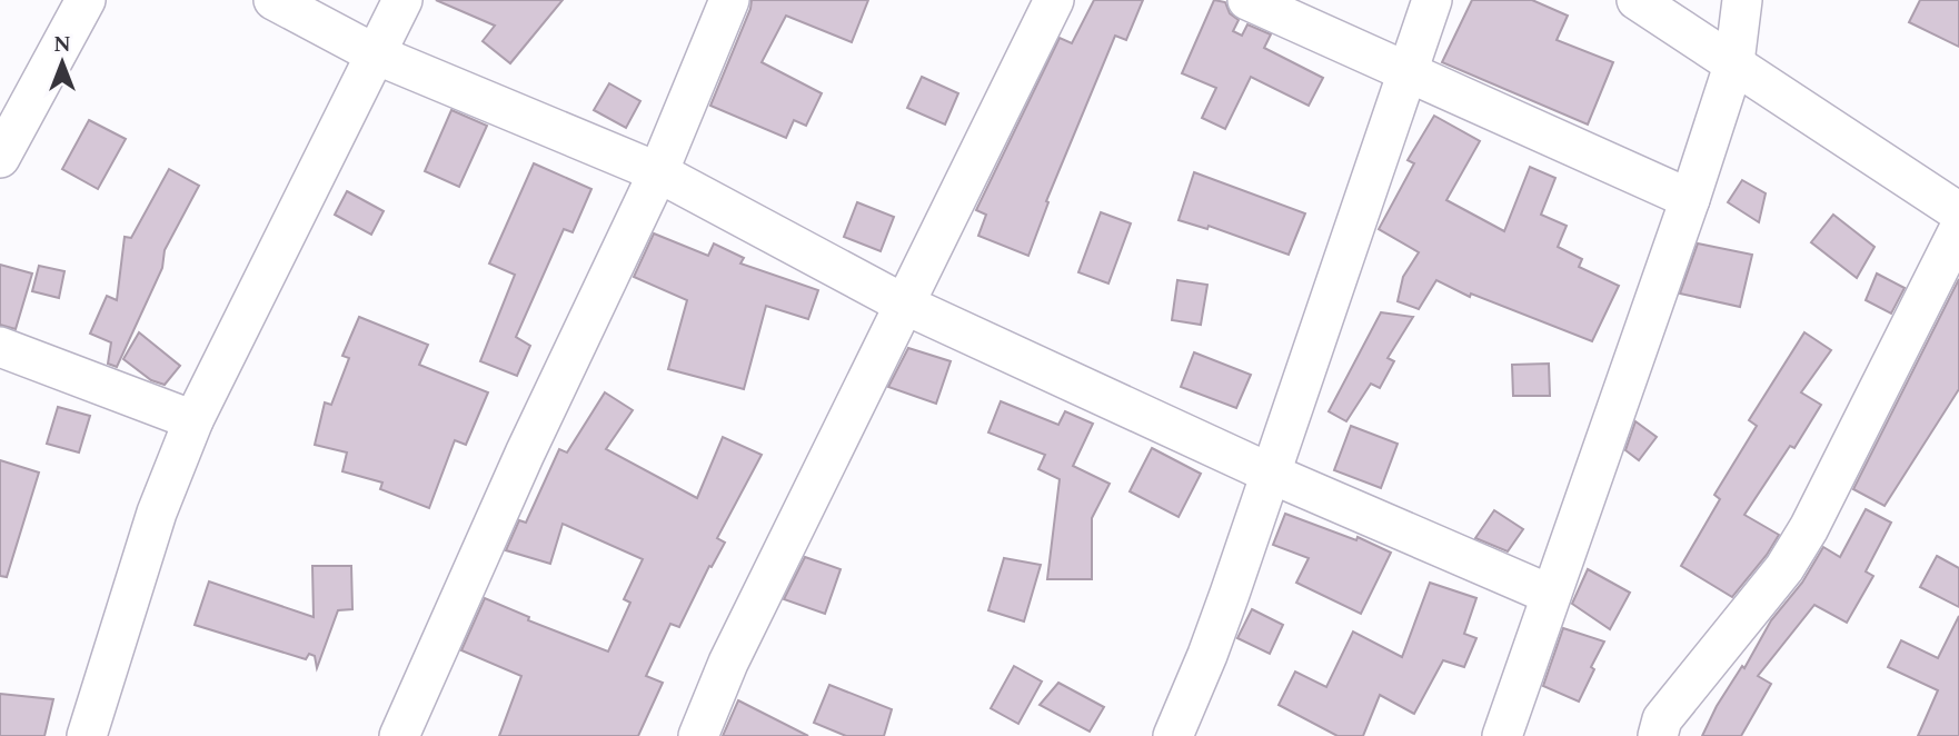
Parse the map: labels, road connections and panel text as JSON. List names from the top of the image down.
{
  "north": "top"
}
